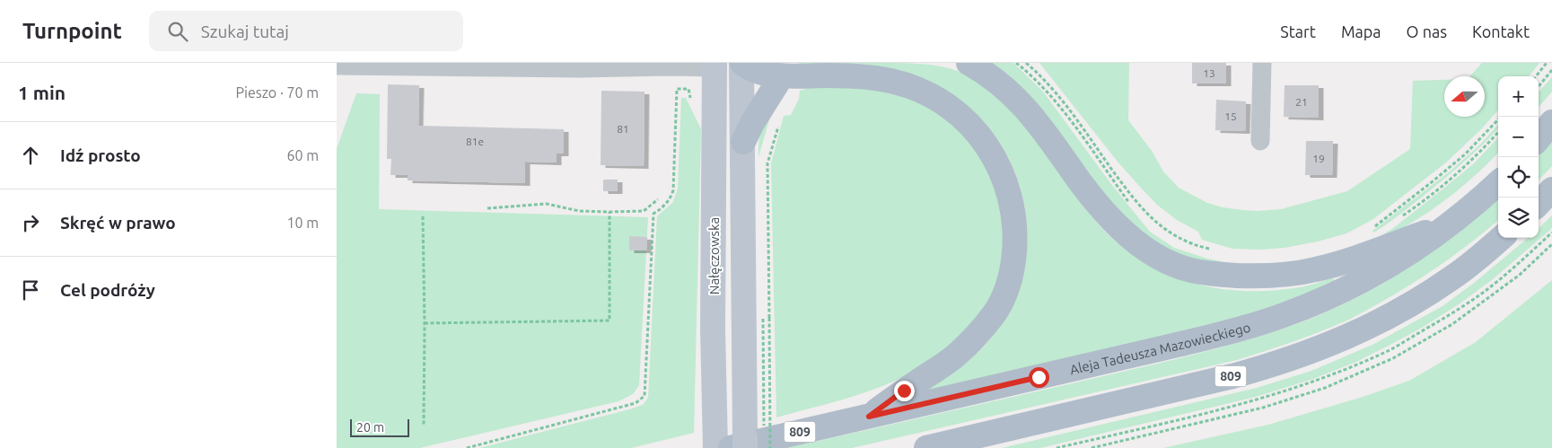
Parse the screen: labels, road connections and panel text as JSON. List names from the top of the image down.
{
  "streets": {
    "main road": ["Nałęczowska", "Aleja Tadeusza Mazowieckiego", "809"]
  },
  "house_numbers": [
    "13",
    "21",
    "15",
    "81",
    "81e",
    "19"
  ],
  "scale_bar": "20 m",
  "north": "left",
  "page": {
    "header": "Turnpoint",
    "search": "Szukaj tutaj",
    "nav": [
      "Start",
      "Mapa",
      "O nas",
      "Kontakt"
    ],
    "heading": ["1 min", "Pieszo · 70 m"],
    "map_buttons": ["+", "−"],
    "list": [
      ["Idź prosto", "60 m"],
      ["Skręć w prawo", "10 m"],
      "Cel podróży"
    ],
    "scale": "20 m"
  }
}
